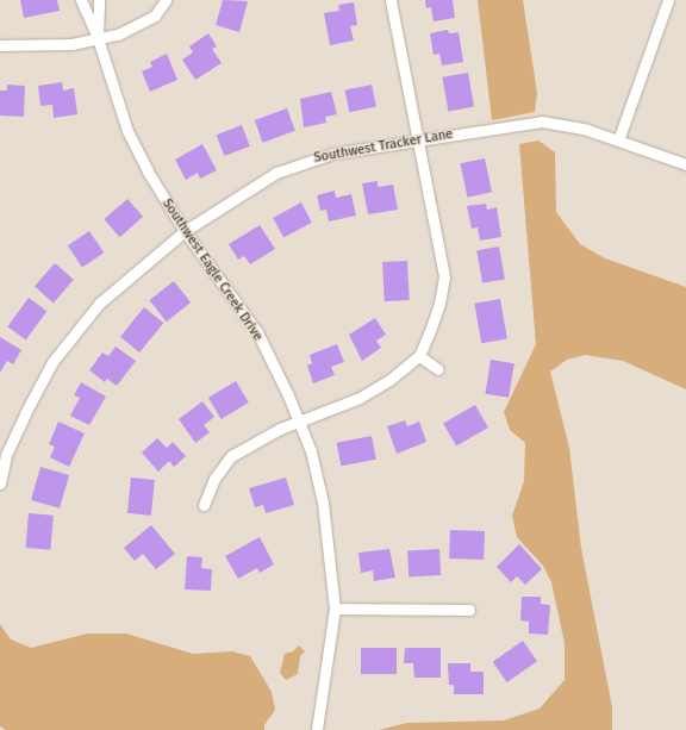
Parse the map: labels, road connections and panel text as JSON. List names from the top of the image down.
{
  "streets": {
    "street": ["Southwest Tracker Lane", "Southwest Eagle Creek Drive"]
  },
  "crossings": [
    ["Southwest Tracker Lane", "Southwest Eagle Creek Drive"]
  ]
}
